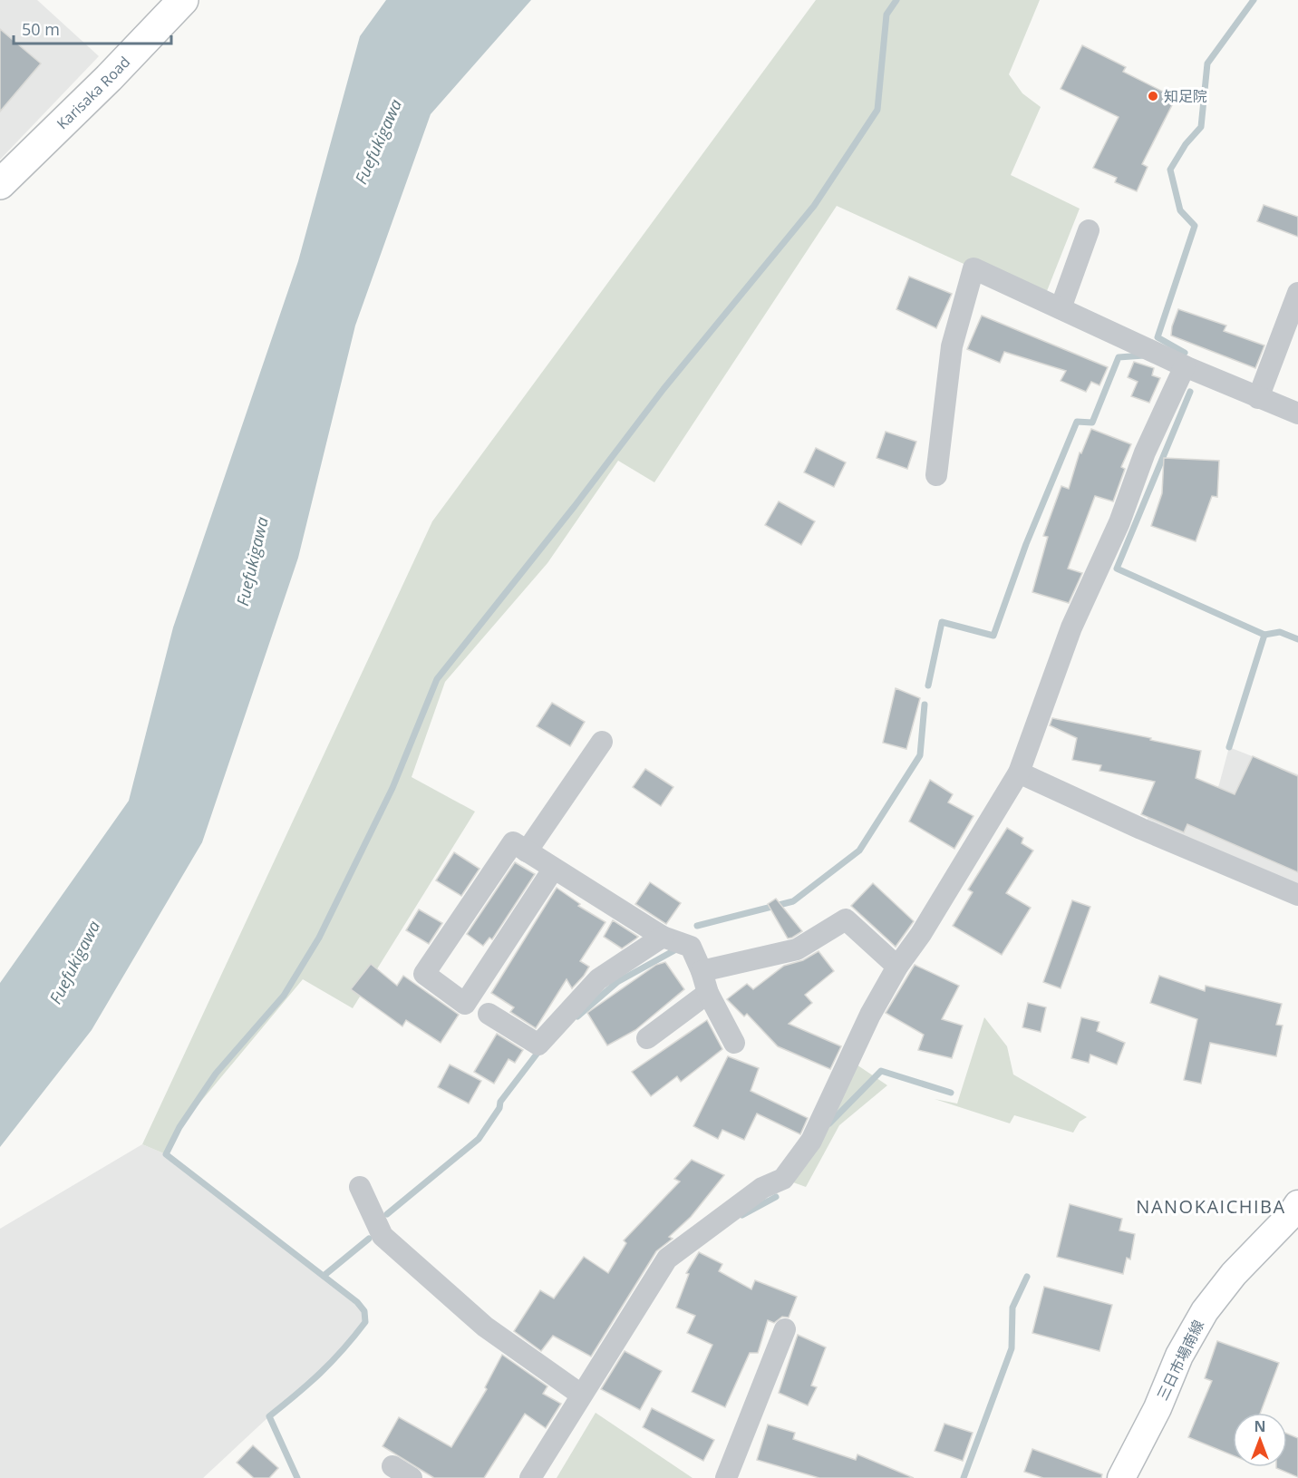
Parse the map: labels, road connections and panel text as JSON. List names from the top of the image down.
{
  "streets": {
    "highway": ["Karisaka Road"],
    "main road": ["三日市場南線"]
  },
  "districts": ["NANOKAICHIBA"],
  "water": ["Fuefukigawa"],
  "places": ["知足院"],
  "scale_bar": "50 m",
  "north": "top"
}
